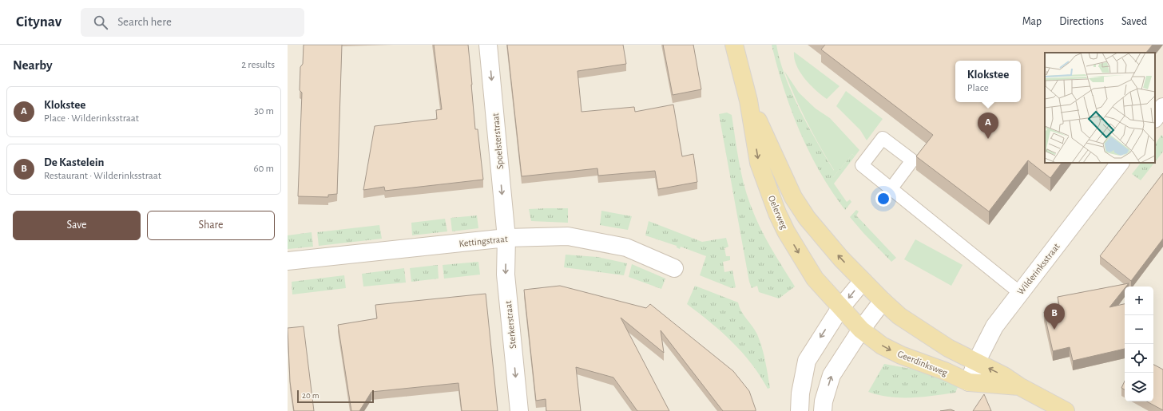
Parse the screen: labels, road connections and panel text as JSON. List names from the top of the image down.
{
  "streets": {
    "main road": ["Oelerweg", "Geerdinksweg"],
    "street": [
      "Spoelsterstraat",
      "Kettingstraat",
      "Wilderinksstraat",
      "Sterkerstraat"
    ]
  },
  "crossings": [
    ["Spoelsterstraat", "Kettingstraat"],
    ["Spoelsterstraat", "Sterkerstraat"],
    ["Oelerweg", "Geerdinksweg"],
    ["Kettingstraat", "Sterkerstraat"],
    ["Wilderinksstraat", "Geerdinksweg"]
  ],
  "one_way": ["Spoelsterstraat", "Sterkerstraat"],
  "scale_bar": "20 m",
  "page": {
    "header": "Citynav",
    "search": "Search here",
    "nav": ["Map", "Directions", "Saved"],
    "heading": ["Nearby", "2 results"],
    "popup": ["Klokstee", "Place"],
    "list": [
      {
        "mark": "A",
        "name": "Klokstee",
        "note": "Place · Wilderinksstraat",
        "value": "30 m"
      },
      {
        "mark": "B",
        "name": "De Kastelein",
        "note": "Restaurant · Wilderinksstraat",
        "value": "60 m"
      }
    ],
    "pins": ["A", "B"],
    "buttons": ["Save", "Share"],
    "map_buttons": ["+", "−"],
    "scale": "20 m"
  }
}
